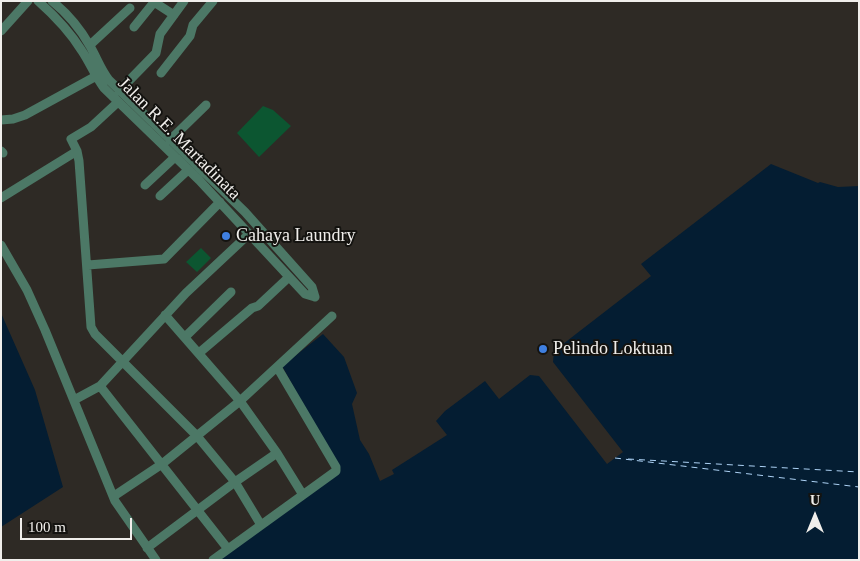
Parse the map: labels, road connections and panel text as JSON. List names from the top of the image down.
{
  "streets": {
    "street": ["Jalan R.E. Martadinata"]
  },
  "places": ["Cahaya Laundry", "Pelindo Loktuan"],
  "scale_bar": "100 m",
  "north": "top"
}
